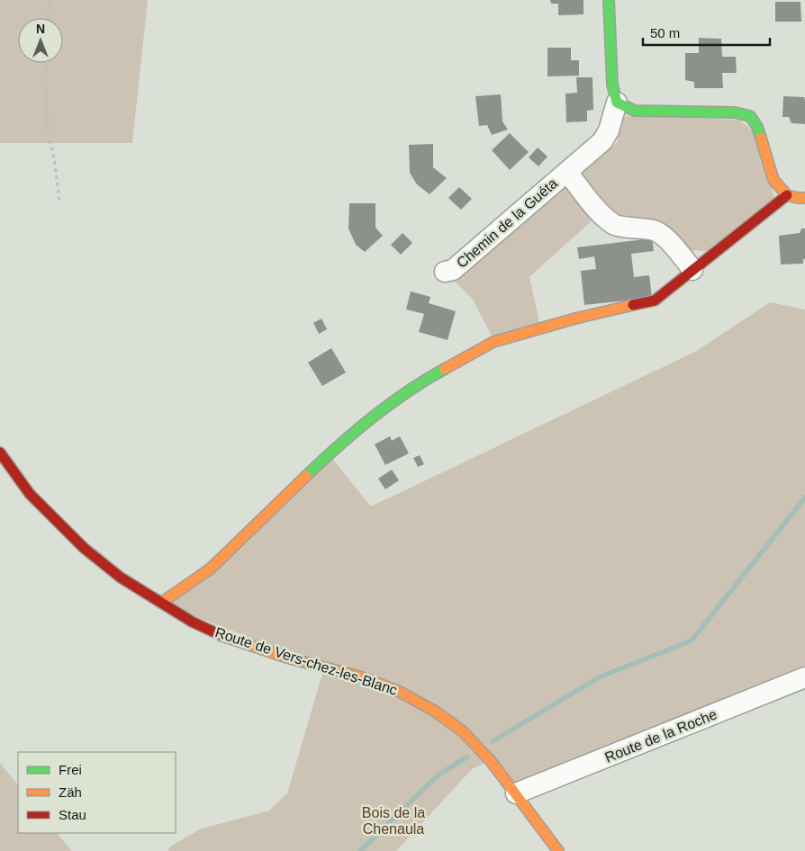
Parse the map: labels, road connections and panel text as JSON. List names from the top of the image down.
{
  "streets": {
    "street": ["Chemin de la Guéta", "Route de Vers-chez-les-Blanc", "Route de la Roche"]
  },
  "crossings": [
    ["Route de Vers-chez-les-Blanc", "Route de la Roche"]
  ],
  "parks": ["Bois de la Chenaula"],
  "legend": ["Frei", "Zäh", "Stau"],
  "scale_bar": "50 m",
  "north": "top"
}
